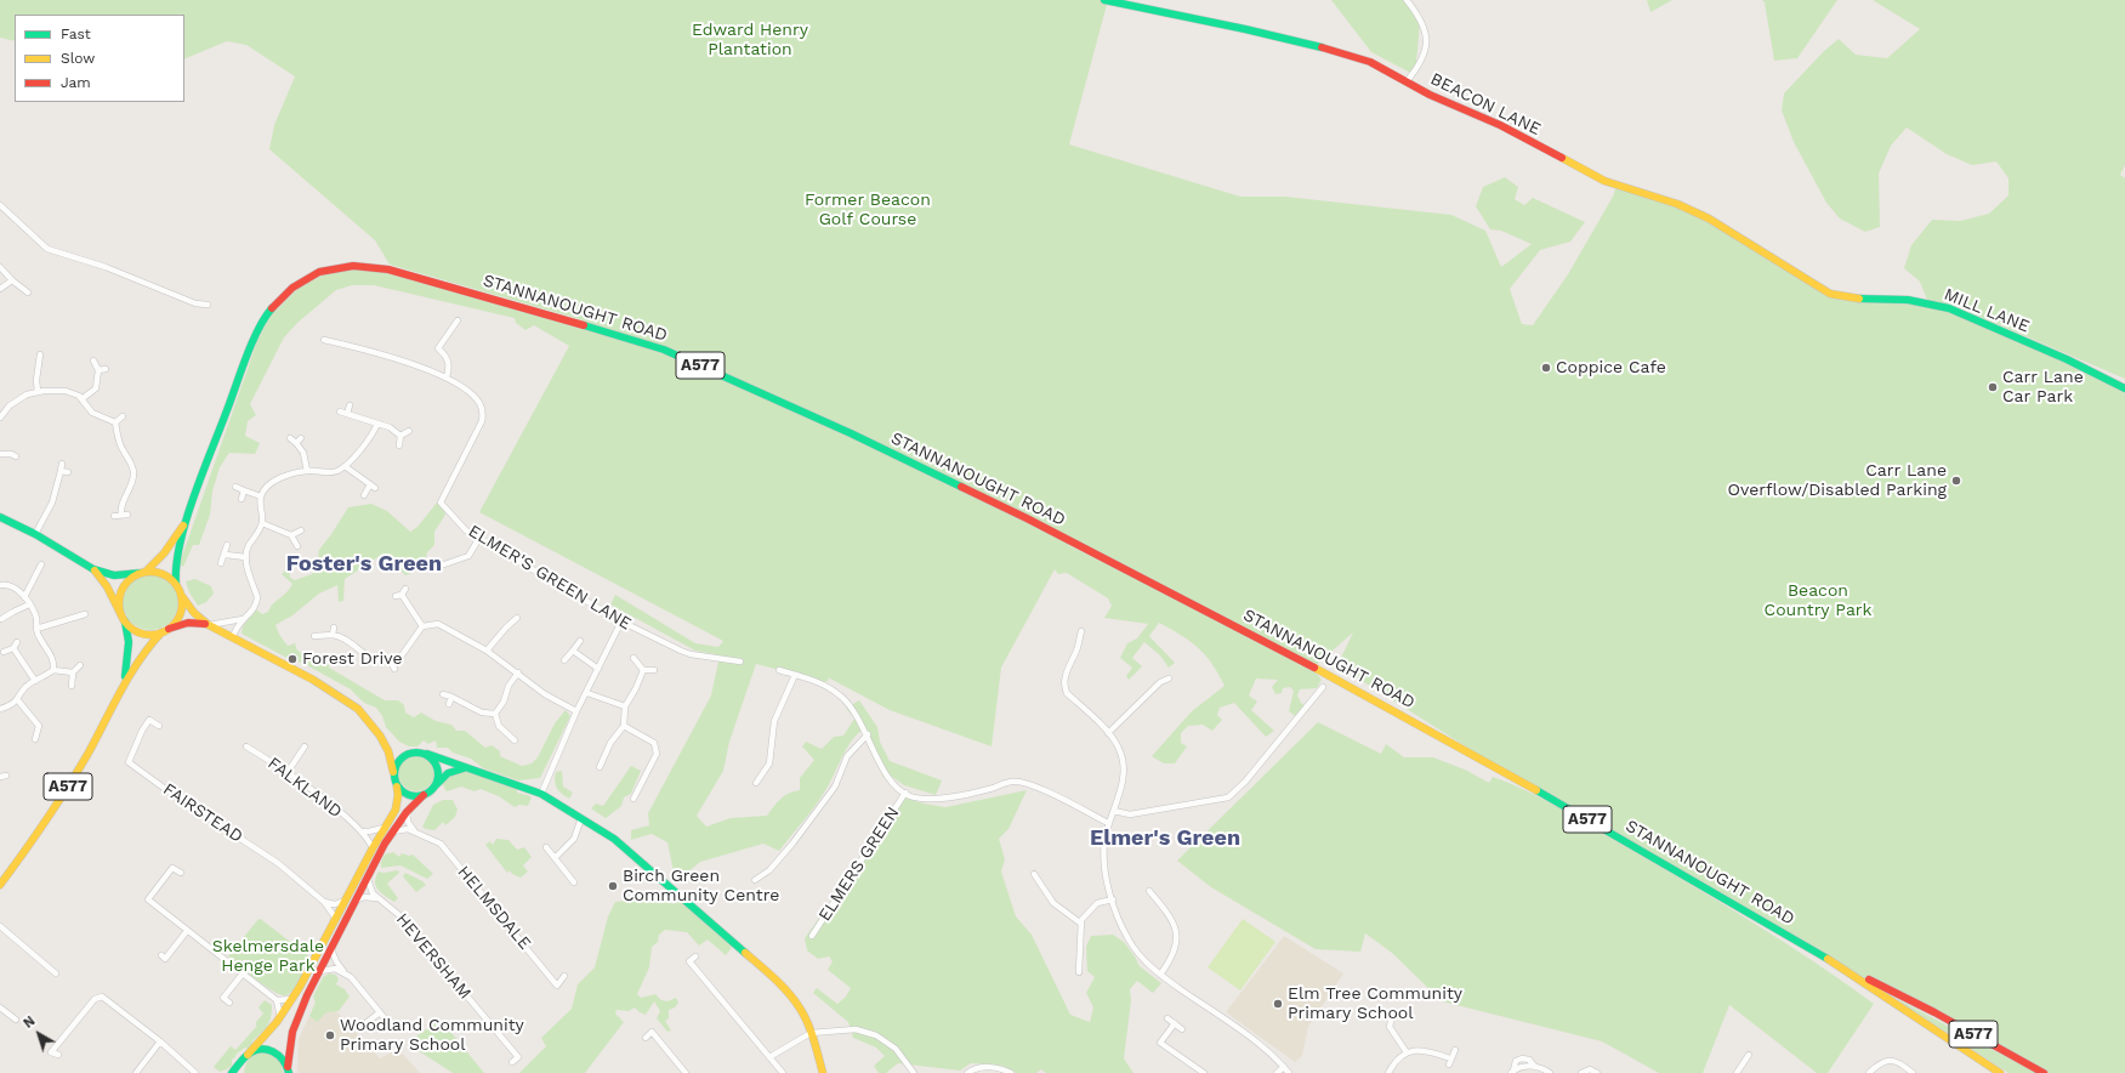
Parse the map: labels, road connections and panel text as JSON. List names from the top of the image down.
{
  "streets": {
    "street": [
      "BEACON LANE",
      "STANNANOUGHT ROAD",
      "MILL LANE",
      "A577",
      "ELMER'S GREEN LANE",
      "FALKLAND",
      "FAIRSTEAD",
      "ELMERS GREEN",
      "HELMSDALE",
      "HEVERSHAM"
    ]
  },
  "crossings": [
    ["BEACON LANE", "MILL LANE"],
    ["STANNANOUGHT ROAD", "A577"]
  ],
  "districts": ["Foster's Green", "Elmer's Green"],
  "parks": [
    "Edward Henry Plantation",
    "Former Beacon Golf Course",
    "Beacon Country Park",
    "Skelmersdale Henge Park"
  ],
  "places": [
    "Coppice Cafe",
    "Carr Lane Car Park",
    "Carr Lane Overflow/Disabled Parking",
    "Forest Drive",
    "Birch Green Community Centre",
    "Elm Tree Community Primary School",
    "Woodland Community Primary School"
  ],
  "legend": ["Fast", "Slow", "Jam"],
  "north": "top left"
}
